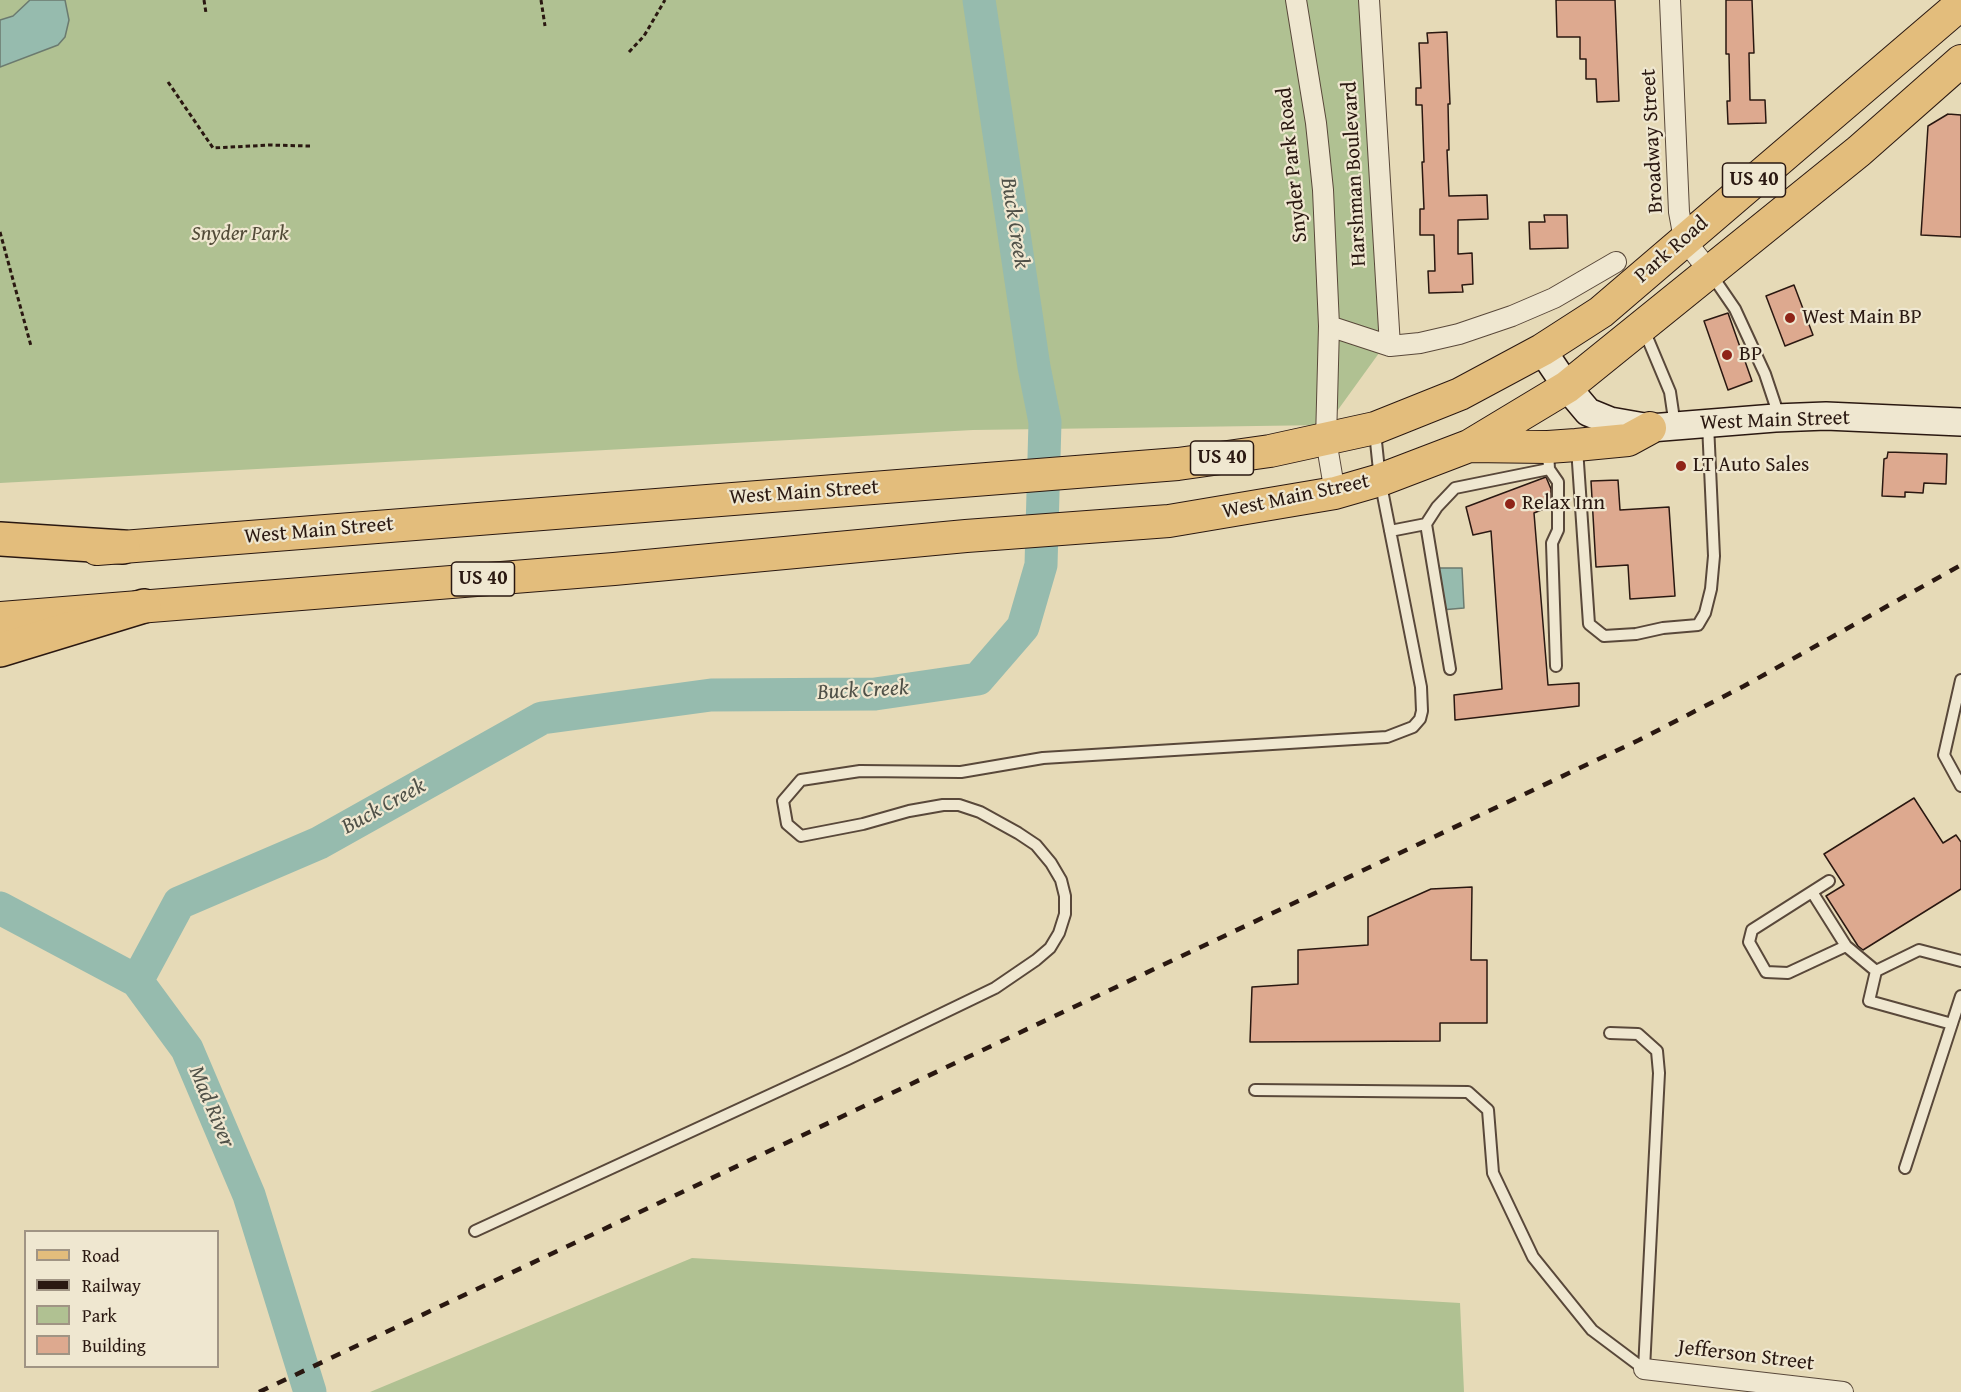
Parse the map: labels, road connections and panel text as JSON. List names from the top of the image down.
{
  "streets": {
    "main road": ["US 40", "Park Road", "West Main Street"],
    "street": [
      "Broadway Street",
      "Snyder Park Road",
      "Harshman Boulevard",
      "Jefferson Street"
    ]
  },
  "crossings": [
    ["Broadway Street", "Park Road"],
    ["Snyder Park Road", "Park Road"],
    ["Harshman Boulevard", "Park Road"],
    ["Park Road", "West Main Street"]
  ],
  "water": ["Buck Creek", "Mad River"],
  "parks": ["Snyder Park"],
  "places": [
    "West Main BP",
    "BP",
    "LT Auto Sales",
    "Relax Inn"
  ],
  "legend": [
    "Road",
    "Railway",
    "Park",
    "Building"
  ]
}
